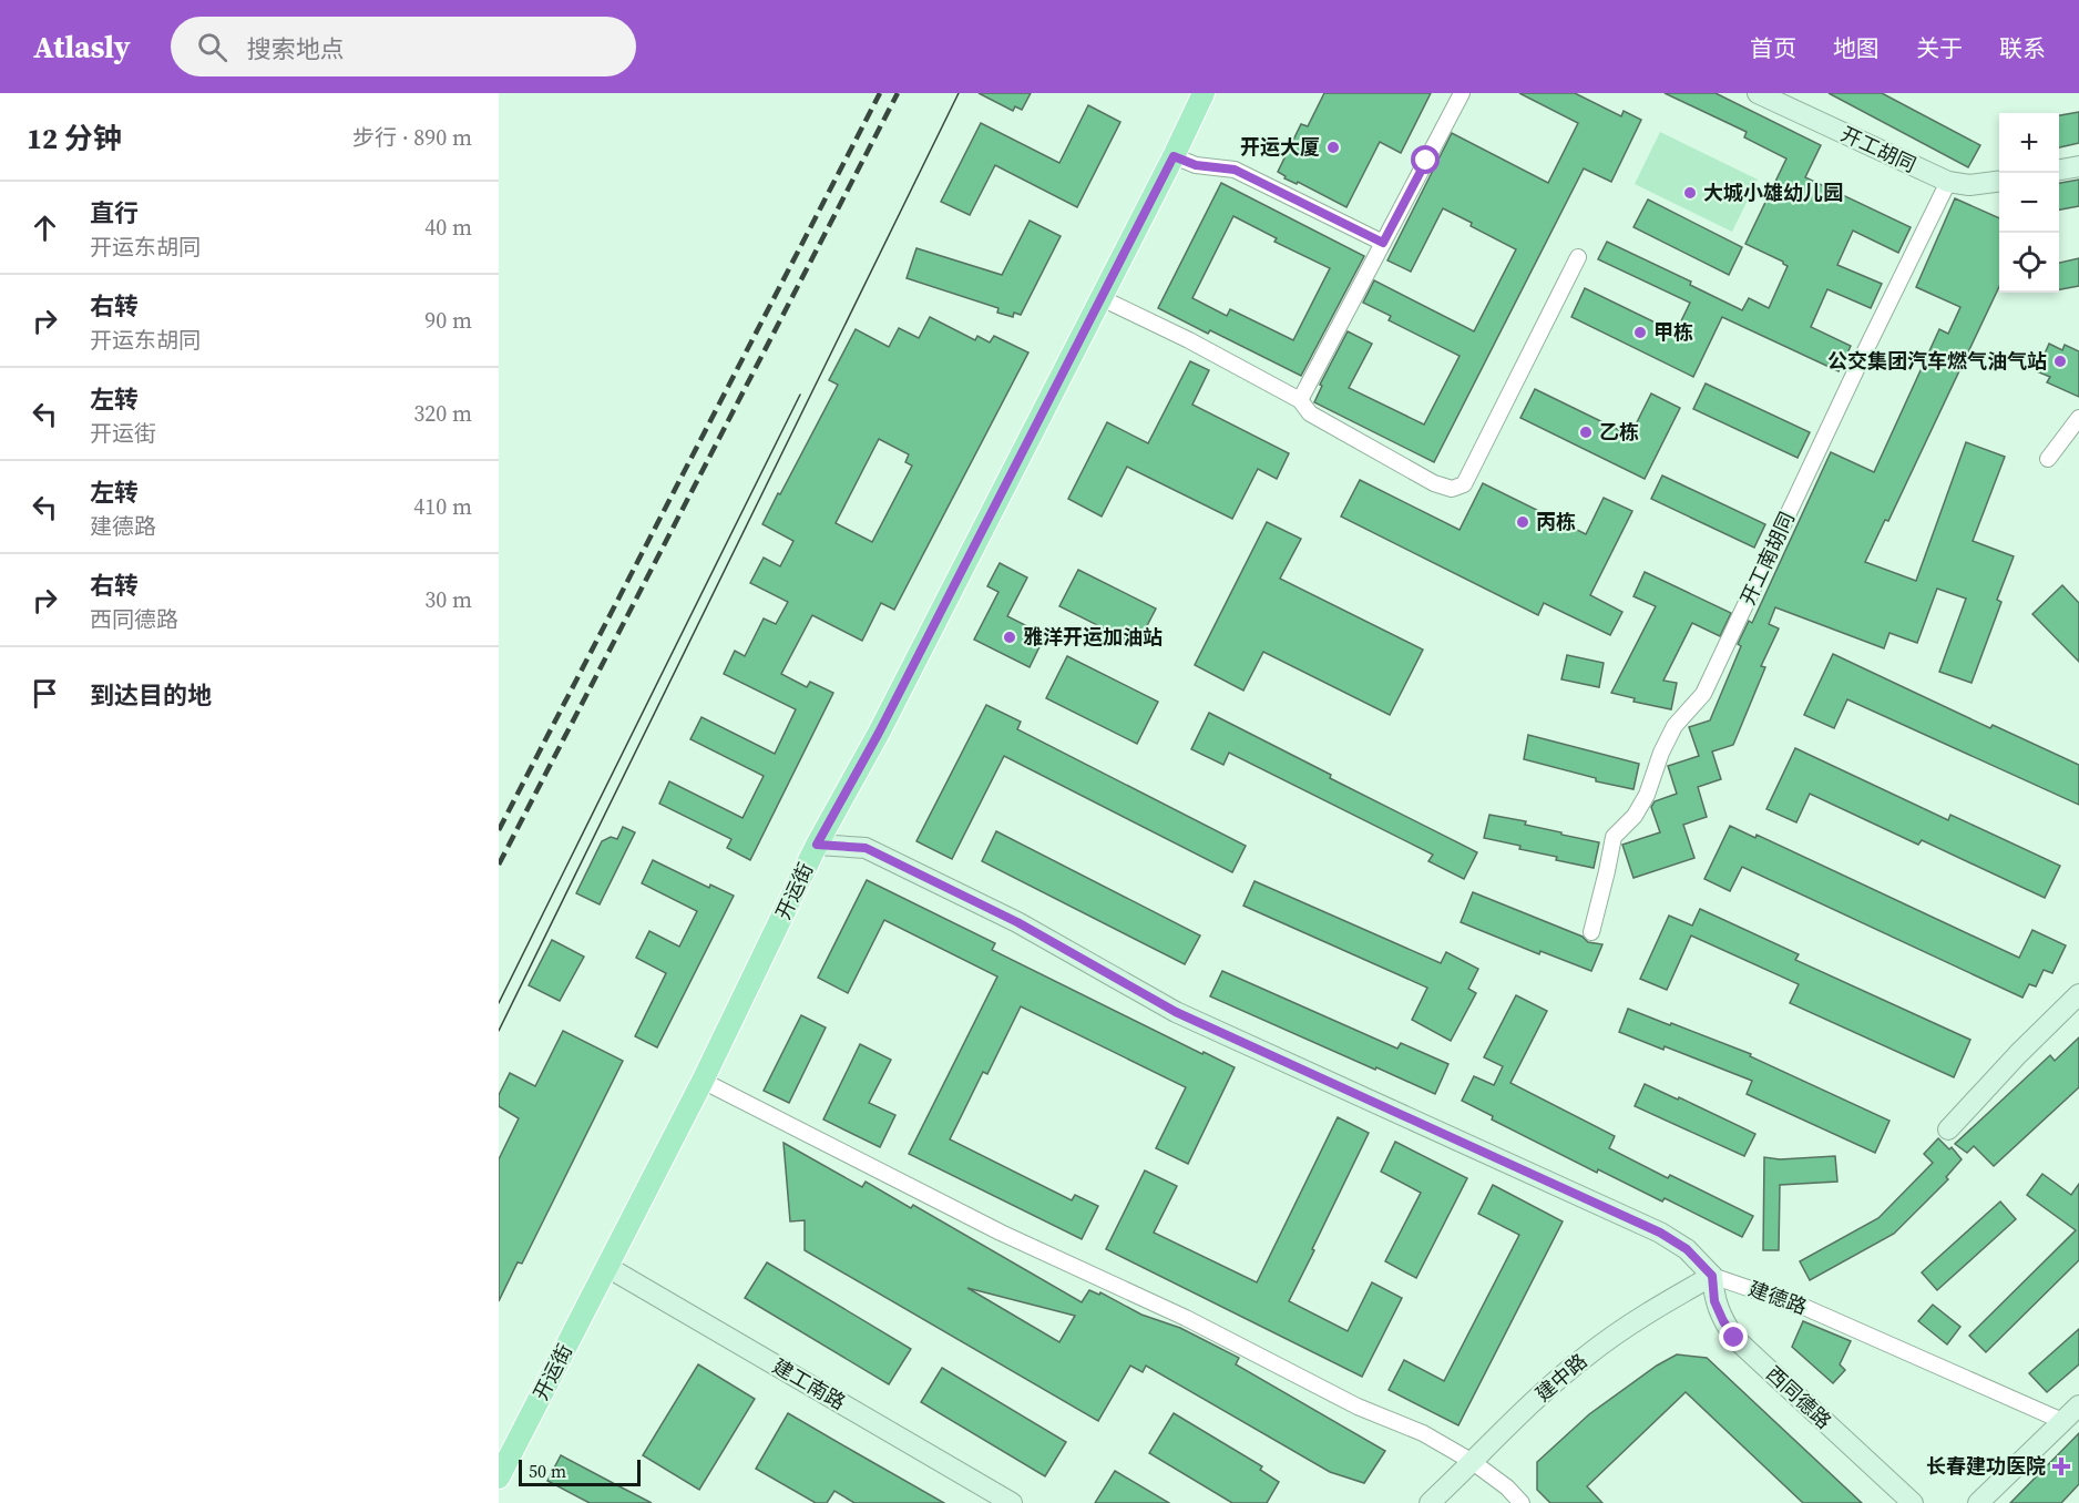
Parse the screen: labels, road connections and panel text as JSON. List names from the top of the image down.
{
  "streets": {
    "main road": ["开运街"],
    "street": [
      "开工胡同",
      "开工南胡同",
      "建德路",
      "建中路",
      "建工南路",
      "西同德路"
    ]
  },
  "crossings": [
    ["开工胡同", "开工南胡同"],
    ["开运街", "建德路"],
    ["开运街", "建工南路"],
    ["建德路", "建中路"],
    ["建德路", "西同德路"],
    ["建中路", "西同德路"]
  ],
  "places": {
    "other": [
      "开运大厦",
      "大城小雄幼儿园",
      "甲栋",
      "公交集团汽车燃气油气站",
      "乙栋",
      "丙栋",
      "雅洋开运加油站"
    ],
    "health": ["长春建功医院"]
  },
  "scale_bar": "50 m",
  "page": {
    "header": "Atlasly",
    "search": "搜索地点",
    "nav": [
      "首页",
      "地图",
      "关于",
      "联系"
    ],
    "heading": ["12 分钟", "步行 · 890 m"],
    "map_buttons": ["+", "−"],
    "list": [
      ["直行", "开运东胡同", "40 m"],
      ["右转", "开运东胡同", "90 m"],
      ["左转", "开运街", "320 m"],
      ["左转", "建德路", "410 m"],
      ["右转", "西同德路", "30 m"],
      "到达目的地"
    ],
    "scale": "50 m"
  }
}
